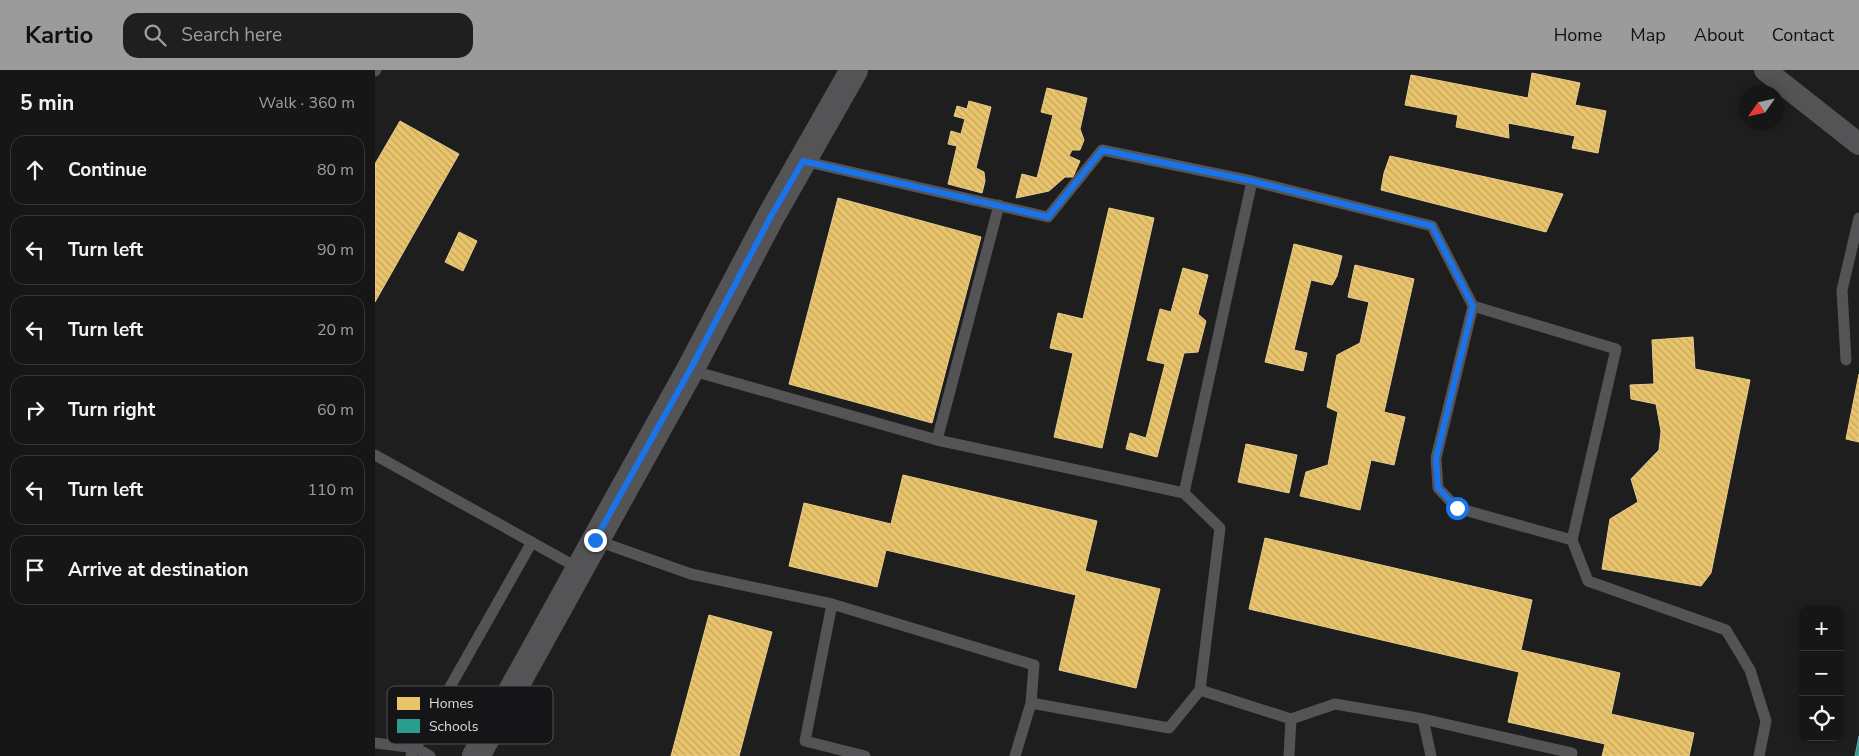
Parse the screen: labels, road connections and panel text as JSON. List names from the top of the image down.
{
  "legend": ["Homes", "Schools"],
  "north": "bottom left",
  "page": {
    "header": "Kartio",
    "search": "Search here",
    "nav": [
      "Home",
      "Map",
      "About",
      "Contact"
    ],
    "heading": ["5 min", "Walk · 360 m"],
    "list": [
      ["Continue", "80 m"],
      ["Turn left", "90 m"],
      ["Turn left", "20 m"],
      ["Turn right", "60 m"],
      ["Turn left", "110 m"],
      "Arrive at destination"
    ],
    "map_buttons": ["+", "−"]
  }
}
